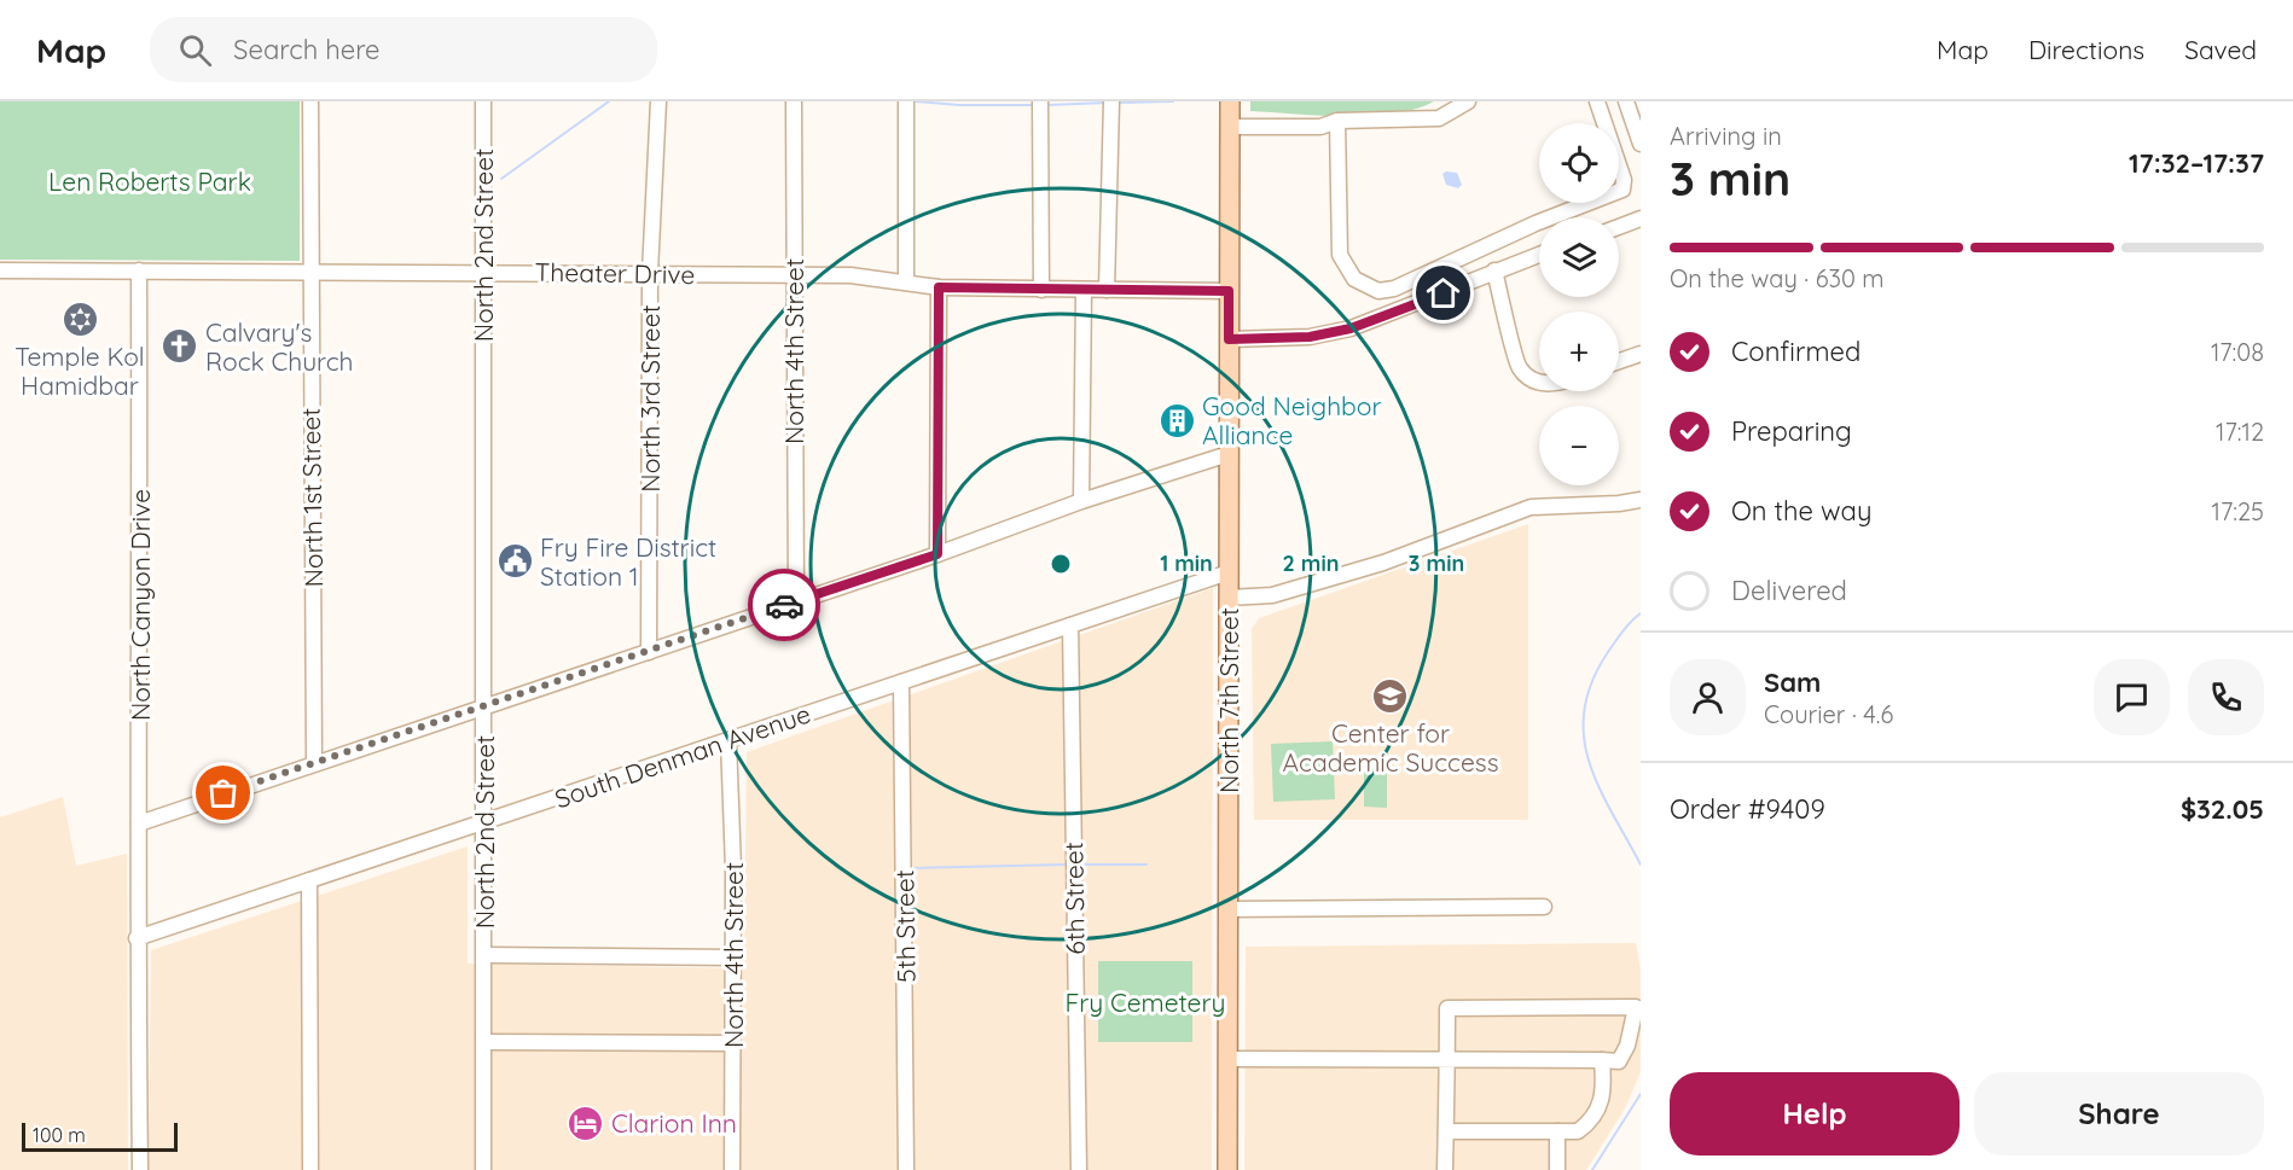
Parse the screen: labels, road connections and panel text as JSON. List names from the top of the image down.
{
  "streets": {
    "main road": ["North 7th Street"],
    "street": [
      "North 2nd Street",
      "Theater Drive",
      "North 4th Street",
      "North 3rd Street",
      "North 1st Street",
      "North Canyon Drive",
      "South Denman Avenue",
      "6th Street",
      "5th Street"
    ]
  },
  "crossings": [
    ["North 2nd Street", "Theater Drive"],
    ["North 2nd Street", "South Denman Avenue"],
    ["Theater Drive", "North 4th Street"],
    ["Theater Drive", "North 3rd Street"],
    ["Theater Drive", "North 1st Street"],
    ["Theater Drive", "North Canyon Drive"],
    ["Theater Drive", "North 7th Street"],
    ["North 4th Street", "South Denman Avenue"],
    ["North Canyon Drive", "South Denman Avenue"],
    ["North 7th Street", "South Denman Avenue"],
    ["South Denman Avenue", "6th Street"],
    ["South Denman Avenue", "5th Street"]
  ],
  "parks": ["Len Roberts Park", "Fry Cemetery"],
  "places": {
    "synagogue": ["Temple Kol Hamidbar"],
    "church": ["Calvary's Rock Church"],
    "building": ["Good Neighbor Alliance"],
    "public building": ["Fry Fire District Station 1"],
    "school or university": ["Center for Academic Success"],
    "hotel": ["Clarion Inn"]
  },
  "scale_bar": "100 m",
  "page": {
    "header": "Map",
    "search": "Search here",
    "nav": ["Map", "Directions", "Saved"],
    "heading": ["3 min", "Arriving in", "17:32–17:37"],
    "panel": [
      "Sam",
      "Courier · 4.6",
      "Order #9409",
      "$32.05"
    ],
    "map_buttons": ["+", "−"],
    "bar": "On the way · 630 m",
    "list": [
      ["Confirmed", "17:08"],
      ["Preparing", "17:12"],
      ["On the way", "17:25"],
      "Delivered"
    ],
    "buttons": ["Help", "Share"],
    "scale": "100 m"
  },
  "rings": ["1 min", "2 min", "3 min"]
}
